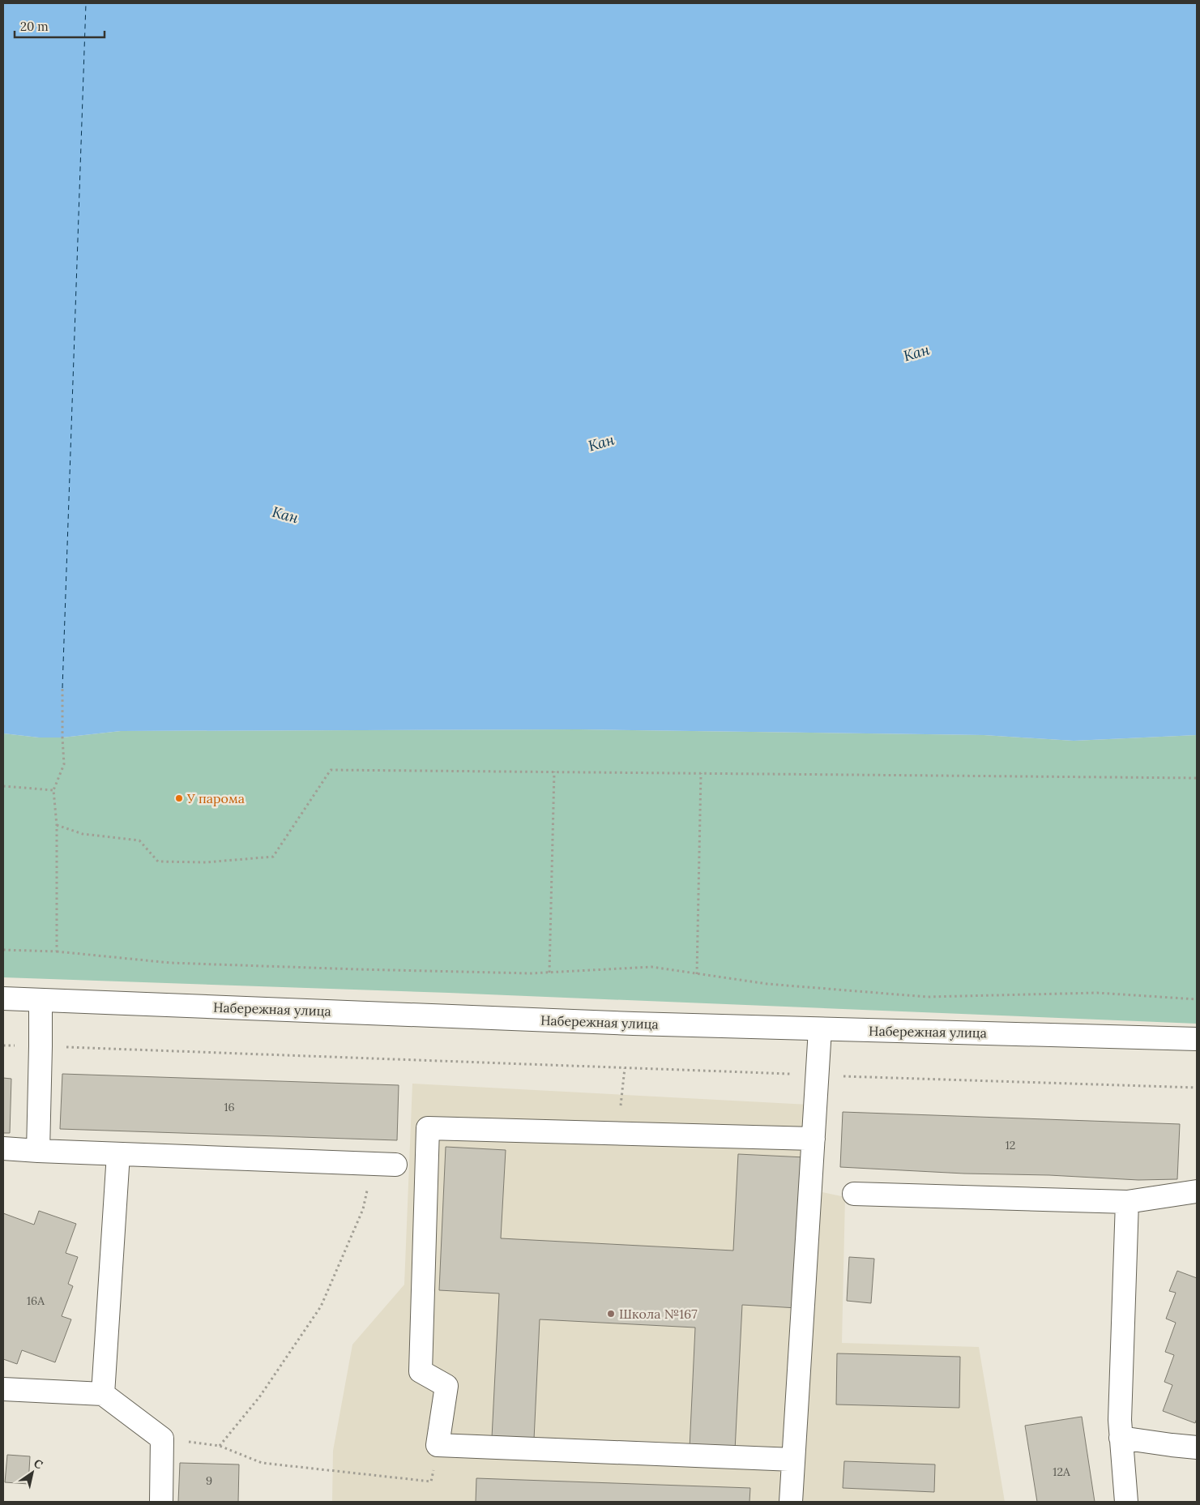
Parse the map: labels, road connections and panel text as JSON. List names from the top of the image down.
{
  "streets": {
    "main road": ["Набережная улица"]
  },
  "water": ["Кан"],
  "places": ["У парома", "Школа №167"],
  "house_numbers": [
    "16",
    "12",
    "16А",
    "12А",
    "9"
  ],
  "scale_bar": "20 m",
  "north": "top right"
}
